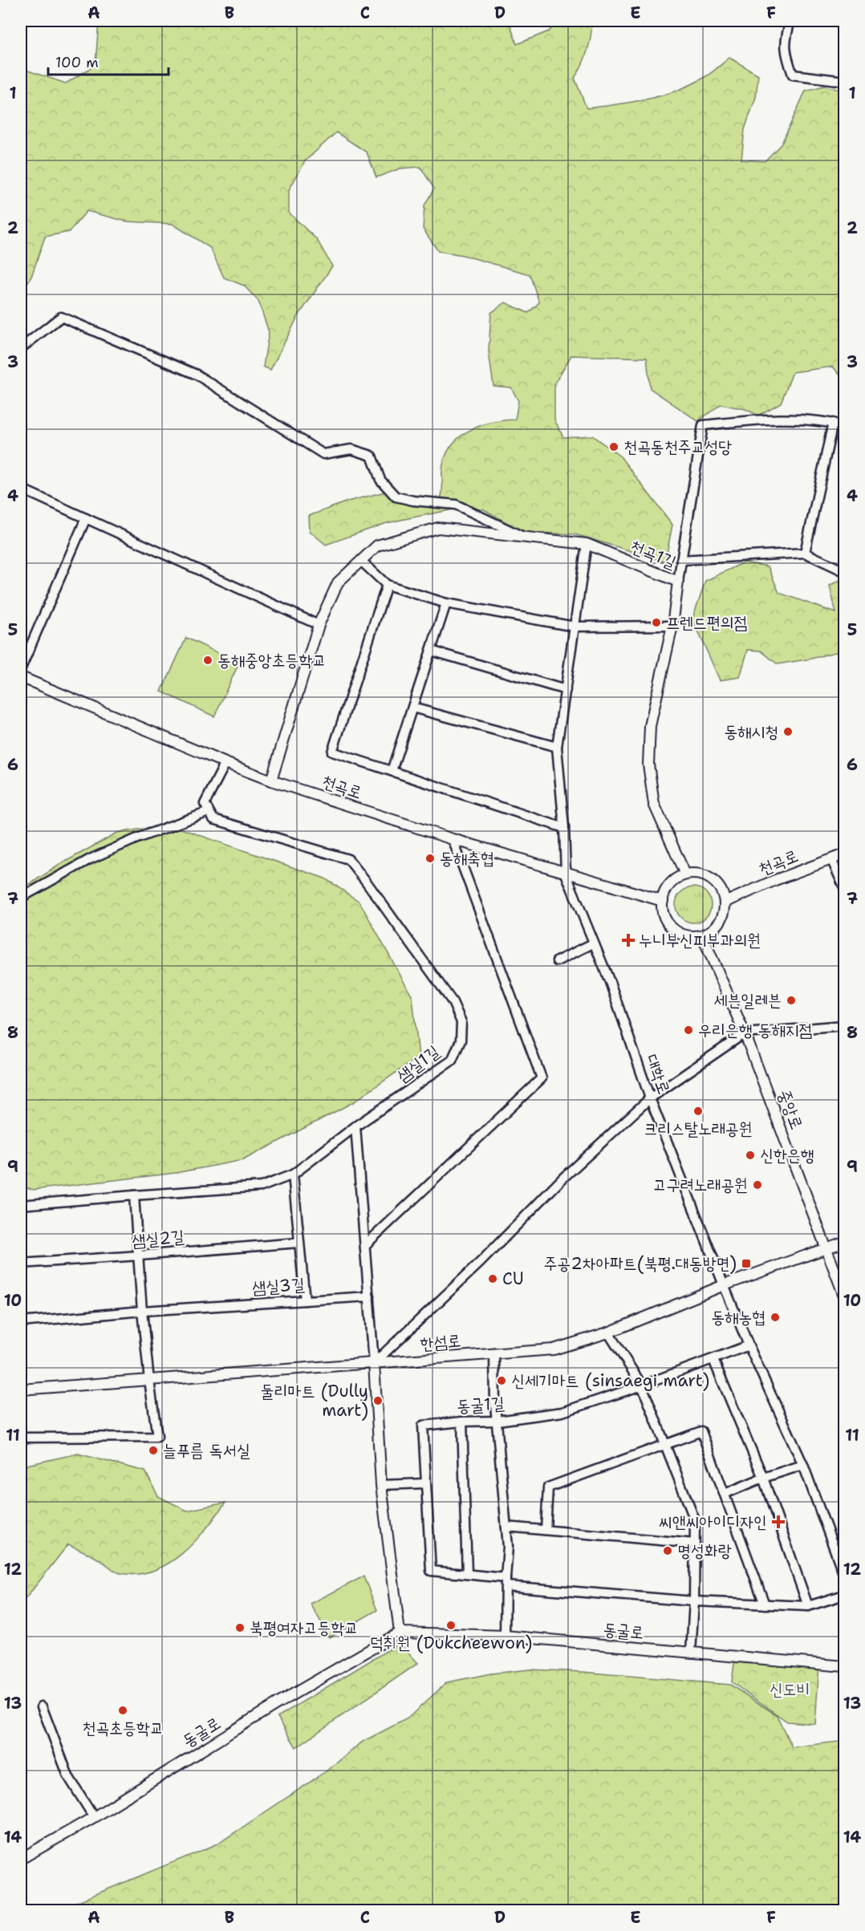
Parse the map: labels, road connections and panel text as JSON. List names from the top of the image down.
{
  "streets": {
    "street": [
      "천곡1길",
      "천곡로",
      "샘실1길",
      "대학로",
      "중앙로",
      "샘실2길",
      "샘실3길",
      "한섬로",
      "동굴1길",
      "동굴로"
    ]
  },
  "crossings": [
    ["천곡1길", "천곡로"],
    ["천곡1길", "대학로"],
    ["천곡1길", "중앙로"],
    ["천곡로", "대학로"],
    ["천곡로", "중앙로"],
    ["대학로", "한섬로"],
    ["대학로", "동굴1길"],
    ["중앙로", "한섬로"]
  ],
  "parks": ["신도비"],
  "places": {
    "other": [
      "천곡동천주교성당",
      "프렌드편의점",
      "동해중앙초등학교",
      "동해시청",
      "동해축협",
      "세븐일레븐",
      "우리은행 동해지점",
      "크리스탈노래공원",
      "신한은행",
      "고구려노래공원",
      "CU",
      "동해농협",
      "신세기마트 (sinsaegi mart)",
      "둘리마트 (Dully mart)",
      "늘푸름 독서실",
      "명성화랑",
      "덕취원 (Dukcheewon)",
      "북평여자고등학교",
      "천곡초등학교"
    ],
    "health": ["누니부신피부과의원", "씨앤씨아이디자인"],
    "transit": ["주공2차아파트(북평.대동방면)"]
  },
  "scale_bar": "100 m",
  "grid": {
    "columns": [
      "A",
      "B",
      "C",
      "D",
      "E",
      "F"
    ],
    "rows": [
      "1",
      "2",
      "3",
      "4",
      "5",
      "6",
      "7",
      "8",
      "9",
      "10",
      "11",
      "12",
      "13",
      "14"
    ]
  }
}
